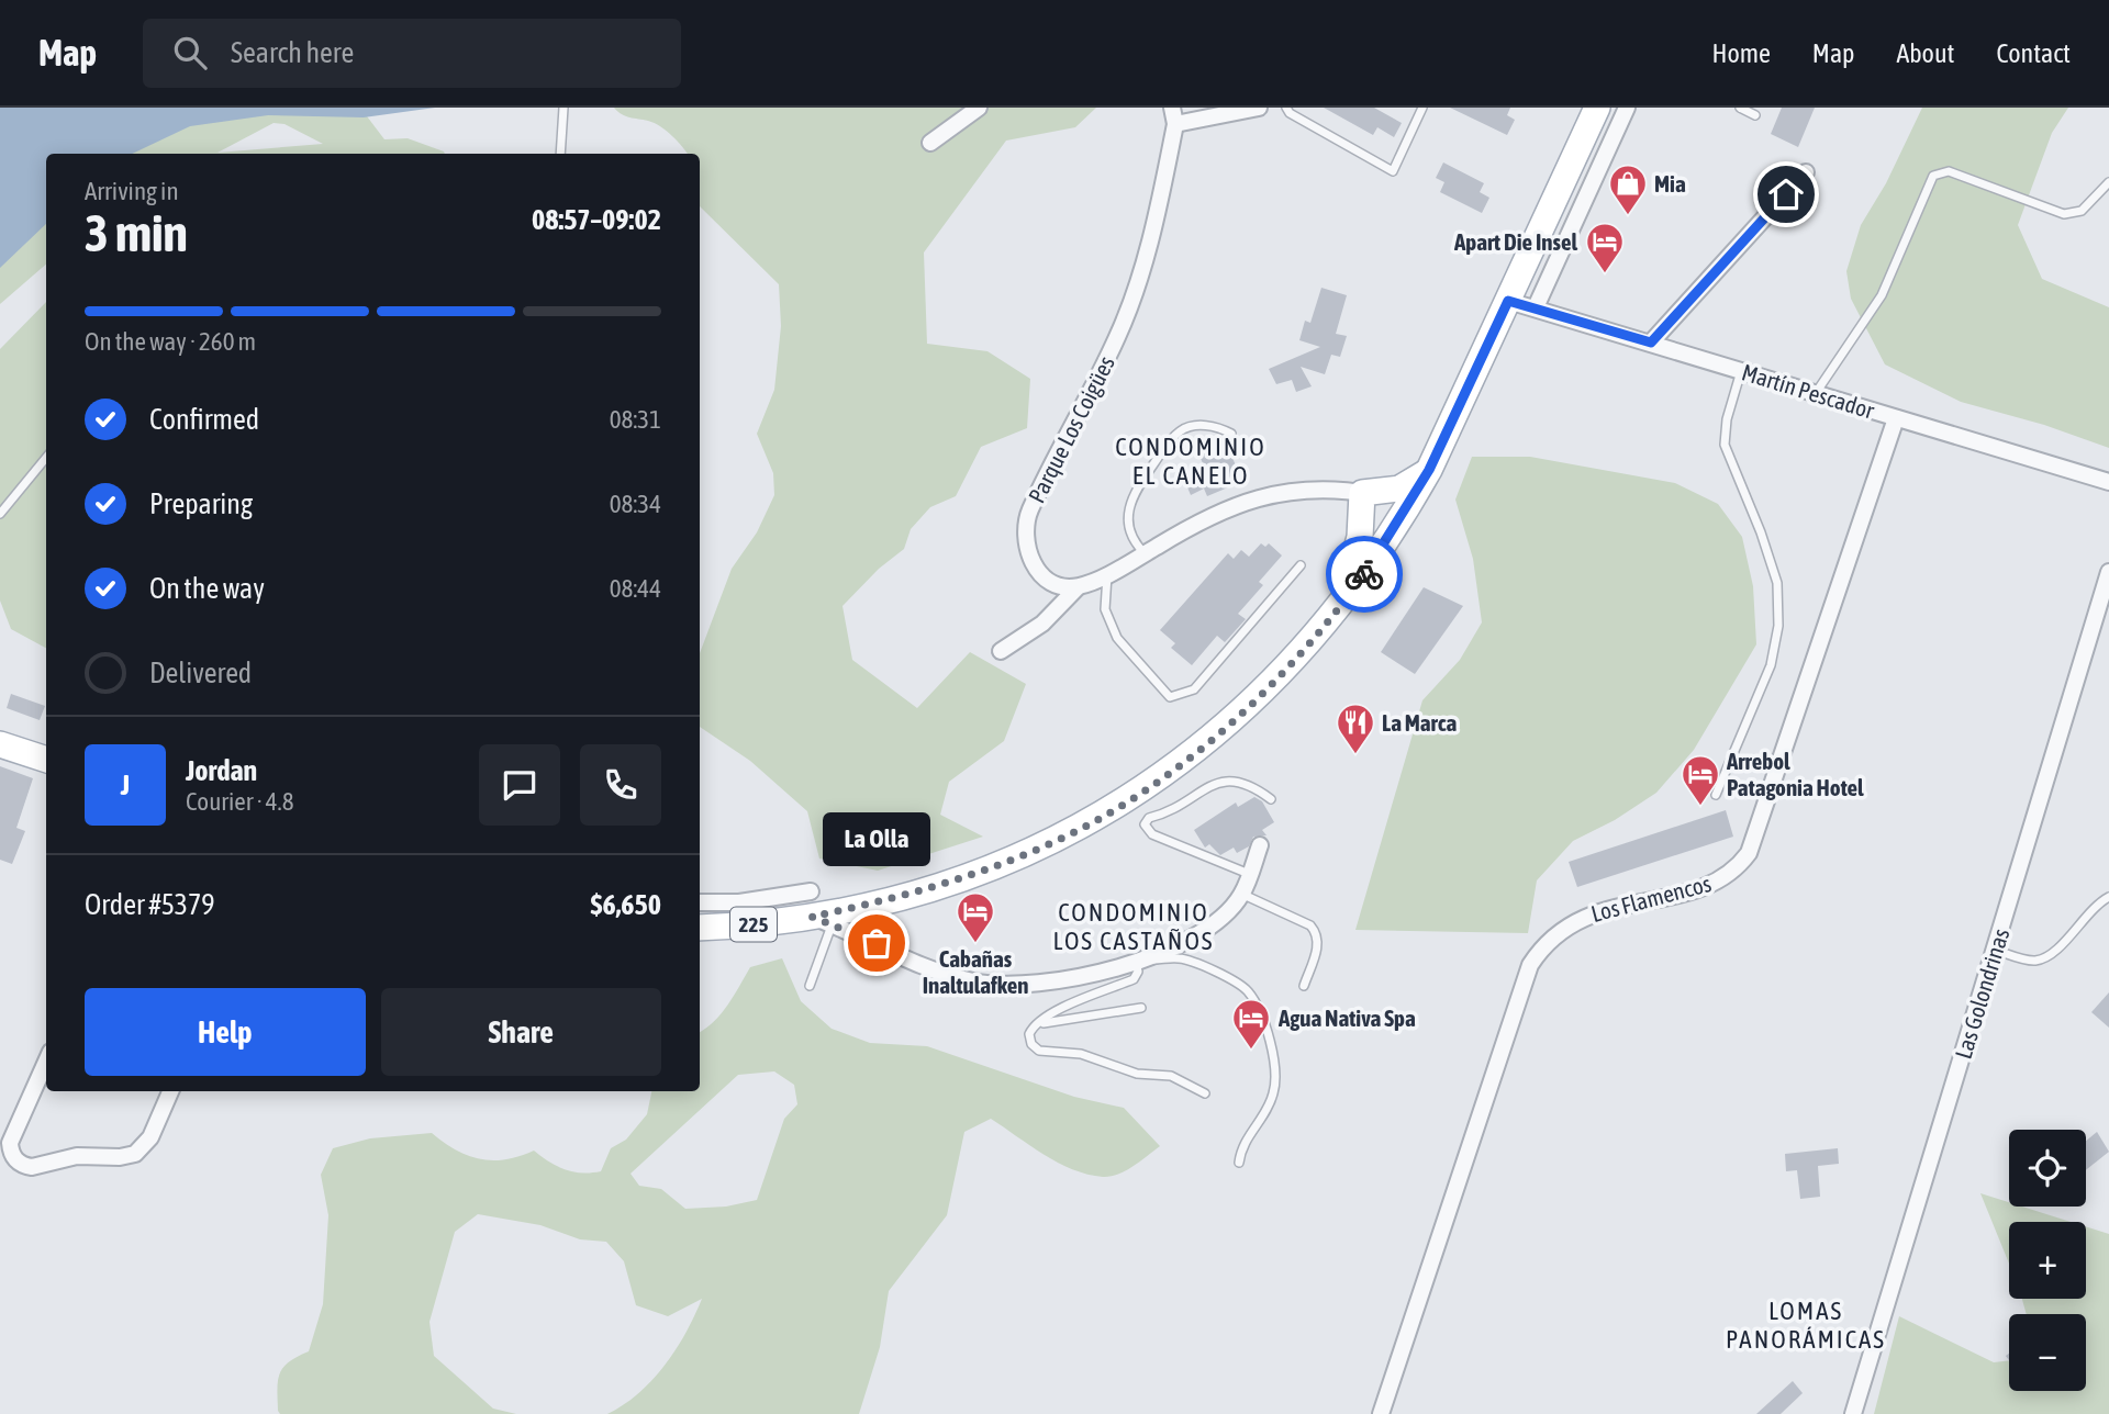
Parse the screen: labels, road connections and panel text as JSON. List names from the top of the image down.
{
  "streets": {
    "main road": ["225"],
    "street": [
      "Martín Pescador",
      "Parque Los Coigües",
      "Los Flamencos",
      "Las Golondrinas"
    ]
  },
  "crossings": [
    ["Martín Pescador", "Los Flamencos"],
    ["Martín Pescador", "225"]
  ],
  "districts": ["CONDOMINIO EL CANELO", "CONDOMINIO LOS CASTAÑOS", "LOMAS PANORÁMICAS"],
  "places": {
    "shop": ["Mia"],
    "hotel": [
      "Apart Die Insel",
      "Arrebol Patagonia Hotel",
      "Cabañas Inaltulafken",
      "Agua Nativa Spa"
    ],
    "restaurant": ["La Marca"],
    "other": ["La Olla"]
  },
  "page": {
    "header": "Map",
    "search": "Search here",
    "nav": [
      "Home",
      "Map",
      "About",
      "Contact"
    ],
    "heading": ["3 min", "Arriving in", "08:57–09:02"],
    "panel": [
      "Jordan",
      "Courier · 4.8",
      "Order #5379",
      "$6,650"
    ],
    "bar": "On the way · 260 m",
    "list": [
      ["Confirmed", "08:31"],
      ["Preparing", "08:34"],
      ["On the way", "08:44"],
      "Delivered"
    ],
    "round": "J",
    "bubble": "La Olla",
    "buttons": ["Help", "Share"],
    "map_buttons": ["+", "−"]
  }
}
